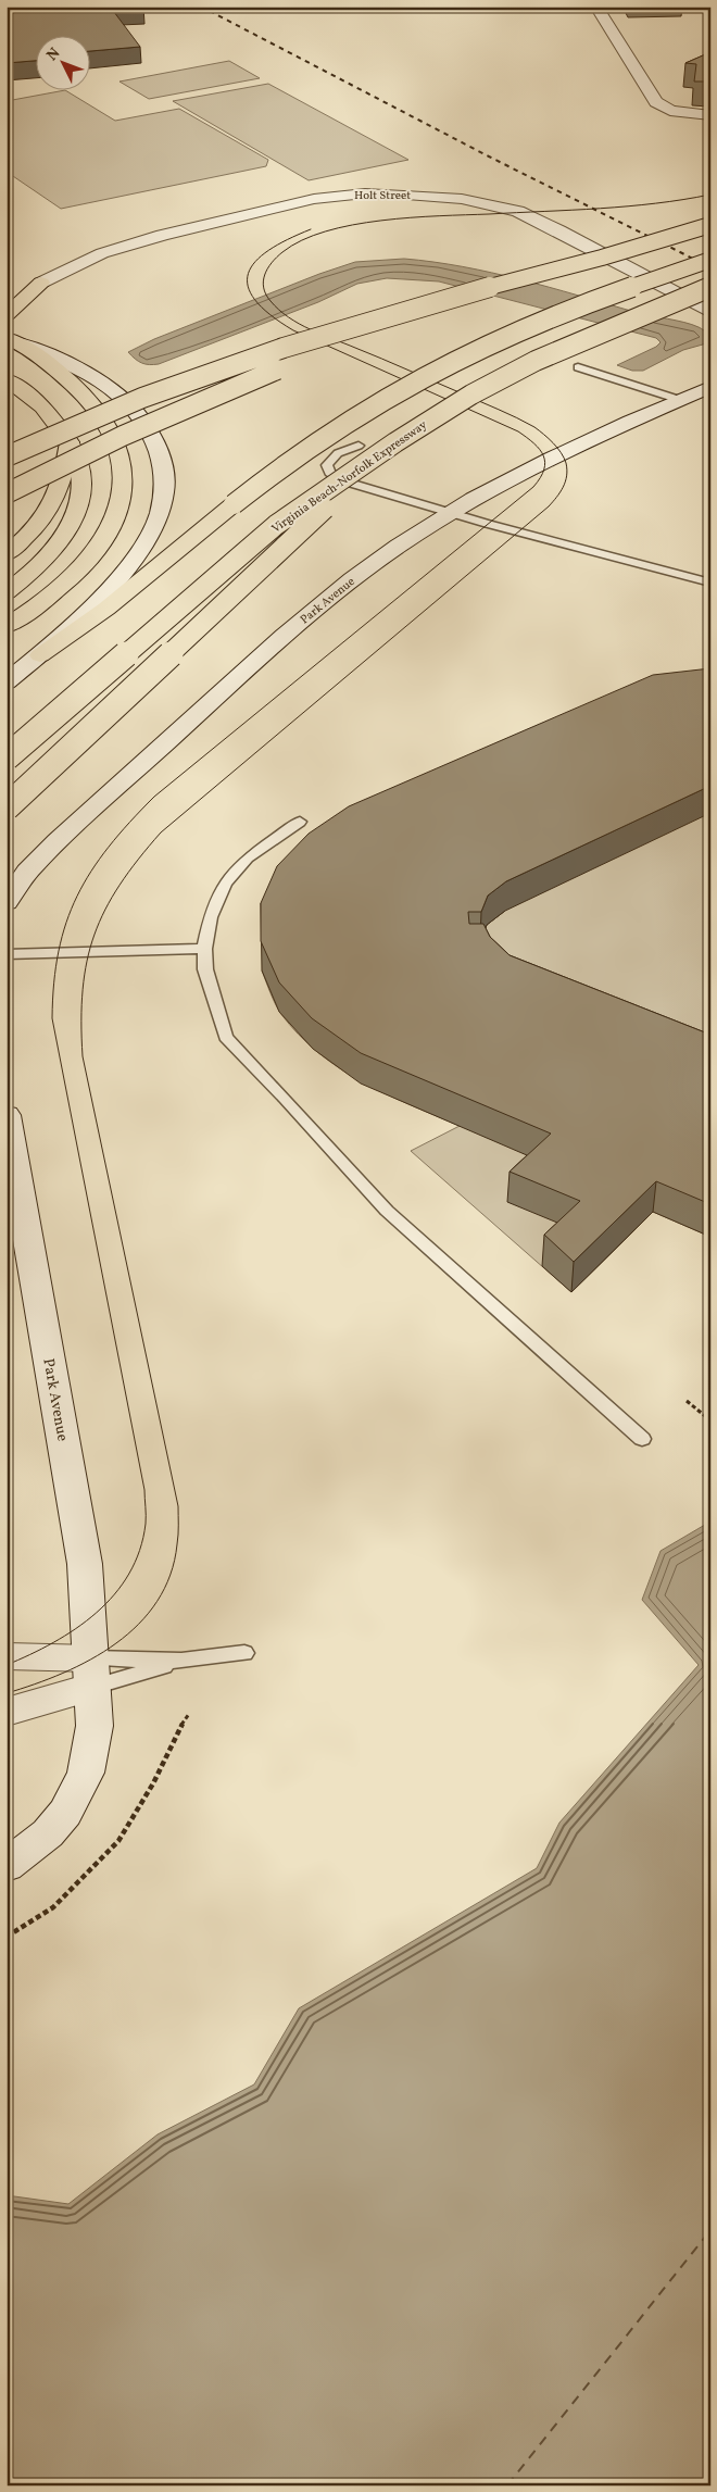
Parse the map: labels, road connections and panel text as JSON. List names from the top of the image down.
{
  "streets": {
    "main road": ["Holt Street", "Virginia Beach-Norfolk Expressway", "Park Avenue"]
  },
  "north": "top left"
}
